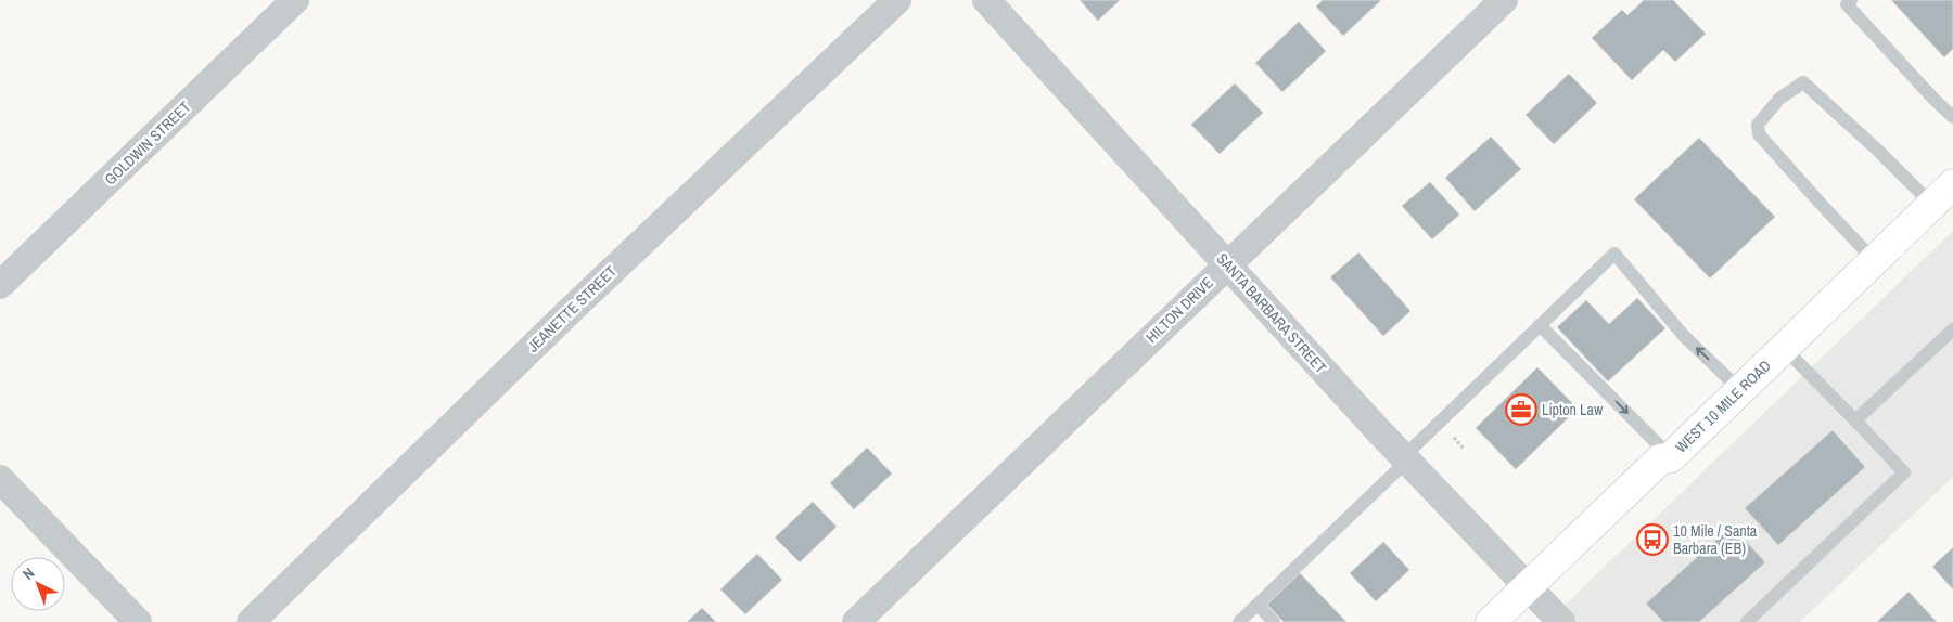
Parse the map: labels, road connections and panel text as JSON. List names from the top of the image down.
{
  "streets": {
    "main road": ["WEST 10 MILE ROAD"],
    "street": [
      "GOLDWIN STREET",
      "JEANETTE STREET",
      "HILTON DRIVE",
      "SANTA BARBARA STREET"
    ]
  },
  "crossings": [
    ["HILTON DRIVE", "SANTA BARBARA STREET"],
    ["SANTA BARBARA STREET", "WEST 10 MILE ROAD"]
  ],
  "places": {
    "office": ["Lipton Law"],
    "bus stop": ["10 Mile / Santa Barbara (EB)"]
  },
  "north": "top left"
}
